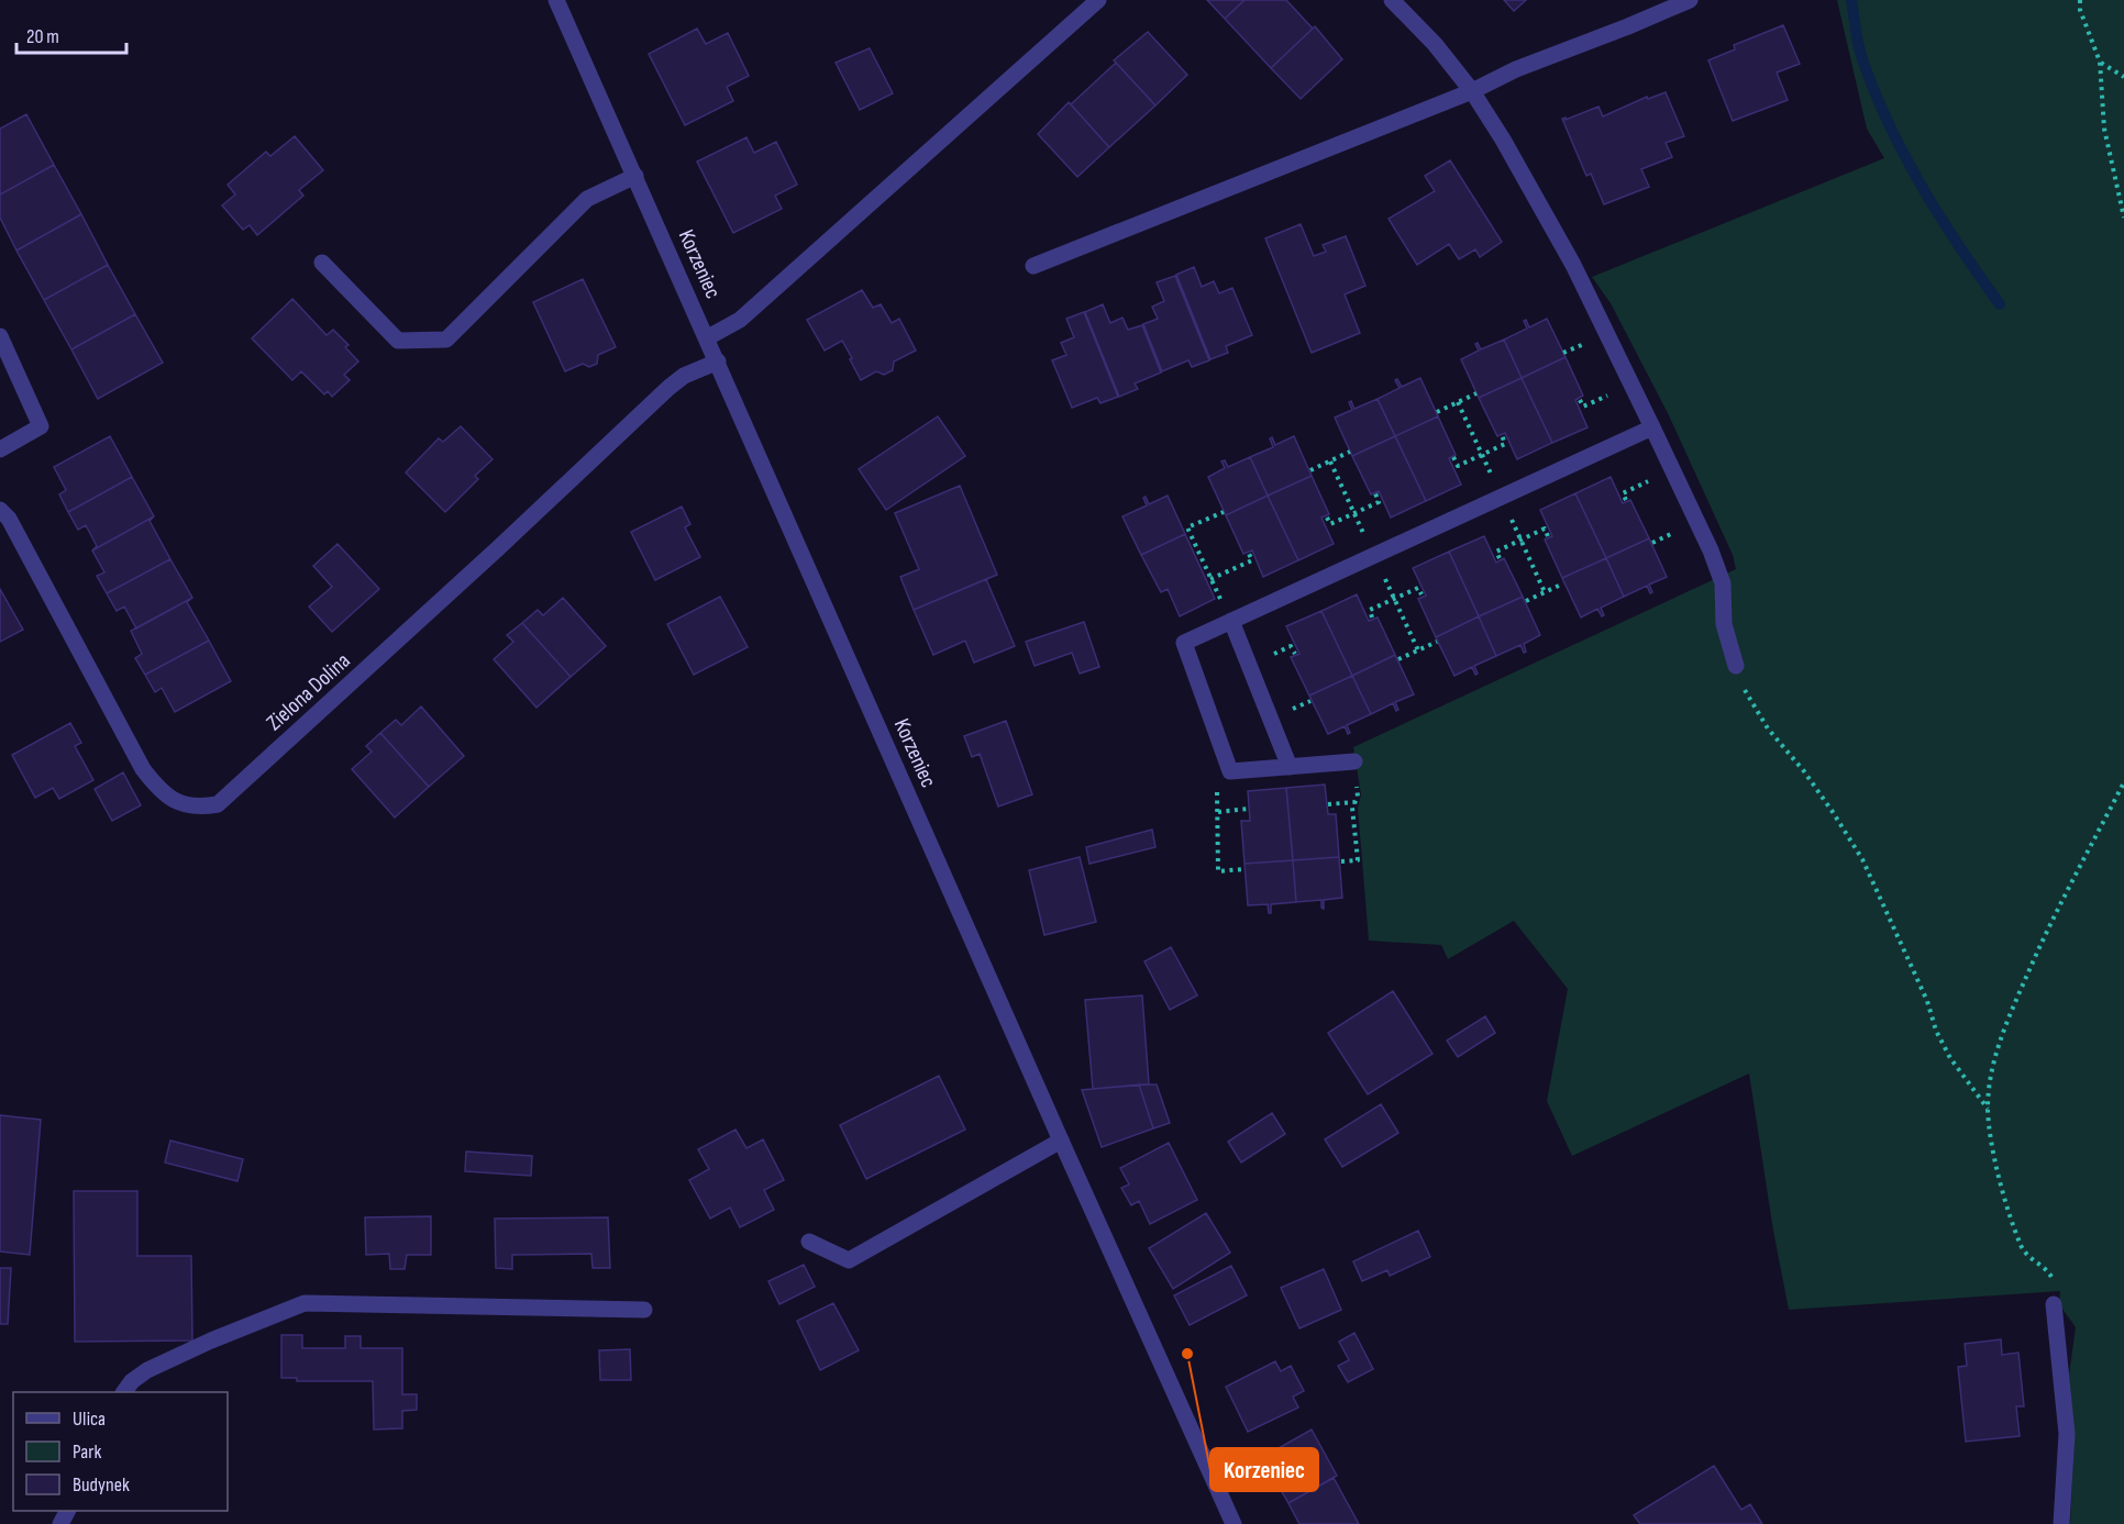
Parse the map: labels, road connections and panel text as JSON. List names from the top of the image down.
{
  "streets": {
    "street": ["Korzeniec", "Zielona Dolina"]
  },
  "crossings": [
    ["Korzeniec", "Zielona Dolina"]
  ],
  "places": ["Korzeniec"],
  "legend": ["Ulica", "Park", "Budynek"],
  "scale_bar": "20 m"
}
